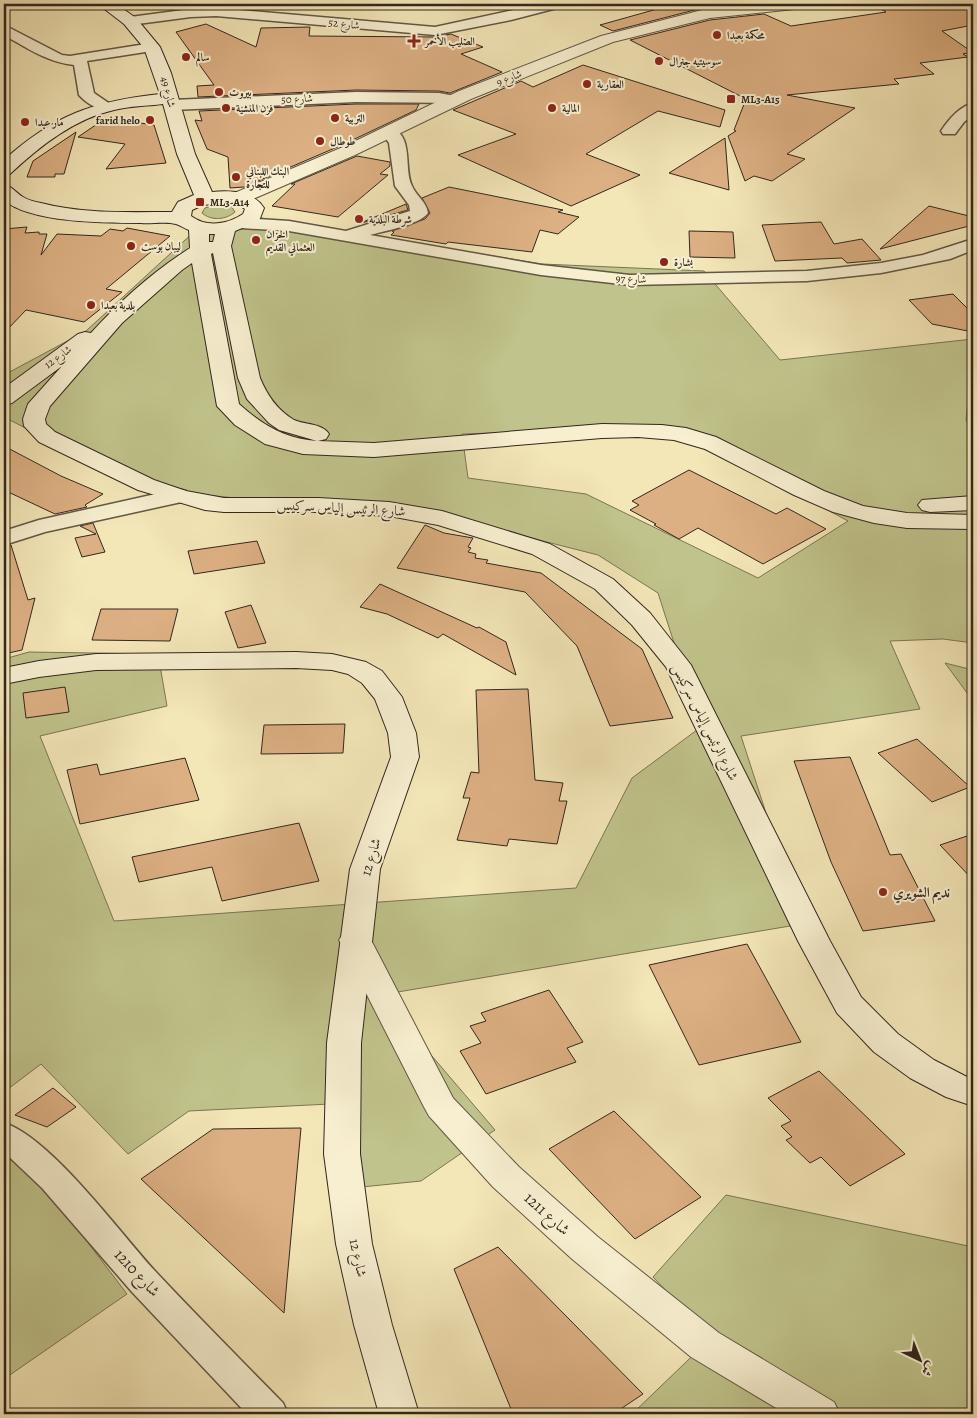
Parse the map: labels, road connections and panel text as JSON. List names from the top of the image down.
{
  "streets": {
    "main road": [
      "شارع 9",
      "شارع 49",
      "شارع 50",
      "شارع 12",
      "شارع الرئيس إلياس سركيس",
      "شارع 1211"
    ],
    "street": ["شارع 52", "شارع 97", "شارع 1210"]
  },
  "crossings": [
    ["شارع 52", "شارع 49"],
    ["شارع 9", "شارع 50"],
    ["شارع 49", "شارع 50"],
    ["شارع 97", "شارع الرئيس إلياس سركيس"],
    ["شارع 12", "شارع الرئيس إلياس سركيس"],
    ["شارع 12", "شارع 1211"]
  ],
  "places": {
    "other": [
      "محكمة بعبدا",
      "سالم",
      "سوسيتيه جنرال",
      "العقارية",
      "بيروت",
      "فرن المنشية",
      "المالية",
      "التربية",
      "farid helo",
      "مار عبدا",
      "طوطال",
      "البنك اللبناني للتجارة",
      "شرطة البلدية",
      "الخزان العثماني القديم",
      "ليبان بوست",
      "بشارة",
      "بلدية بعبدا",
      "نديم الشويري"
    ],
    "health": ["الصليب الأخمر"],
    "transit": ["ML3-A15", "ML3-A14"]
  },
  "north": "bottom right"
}
